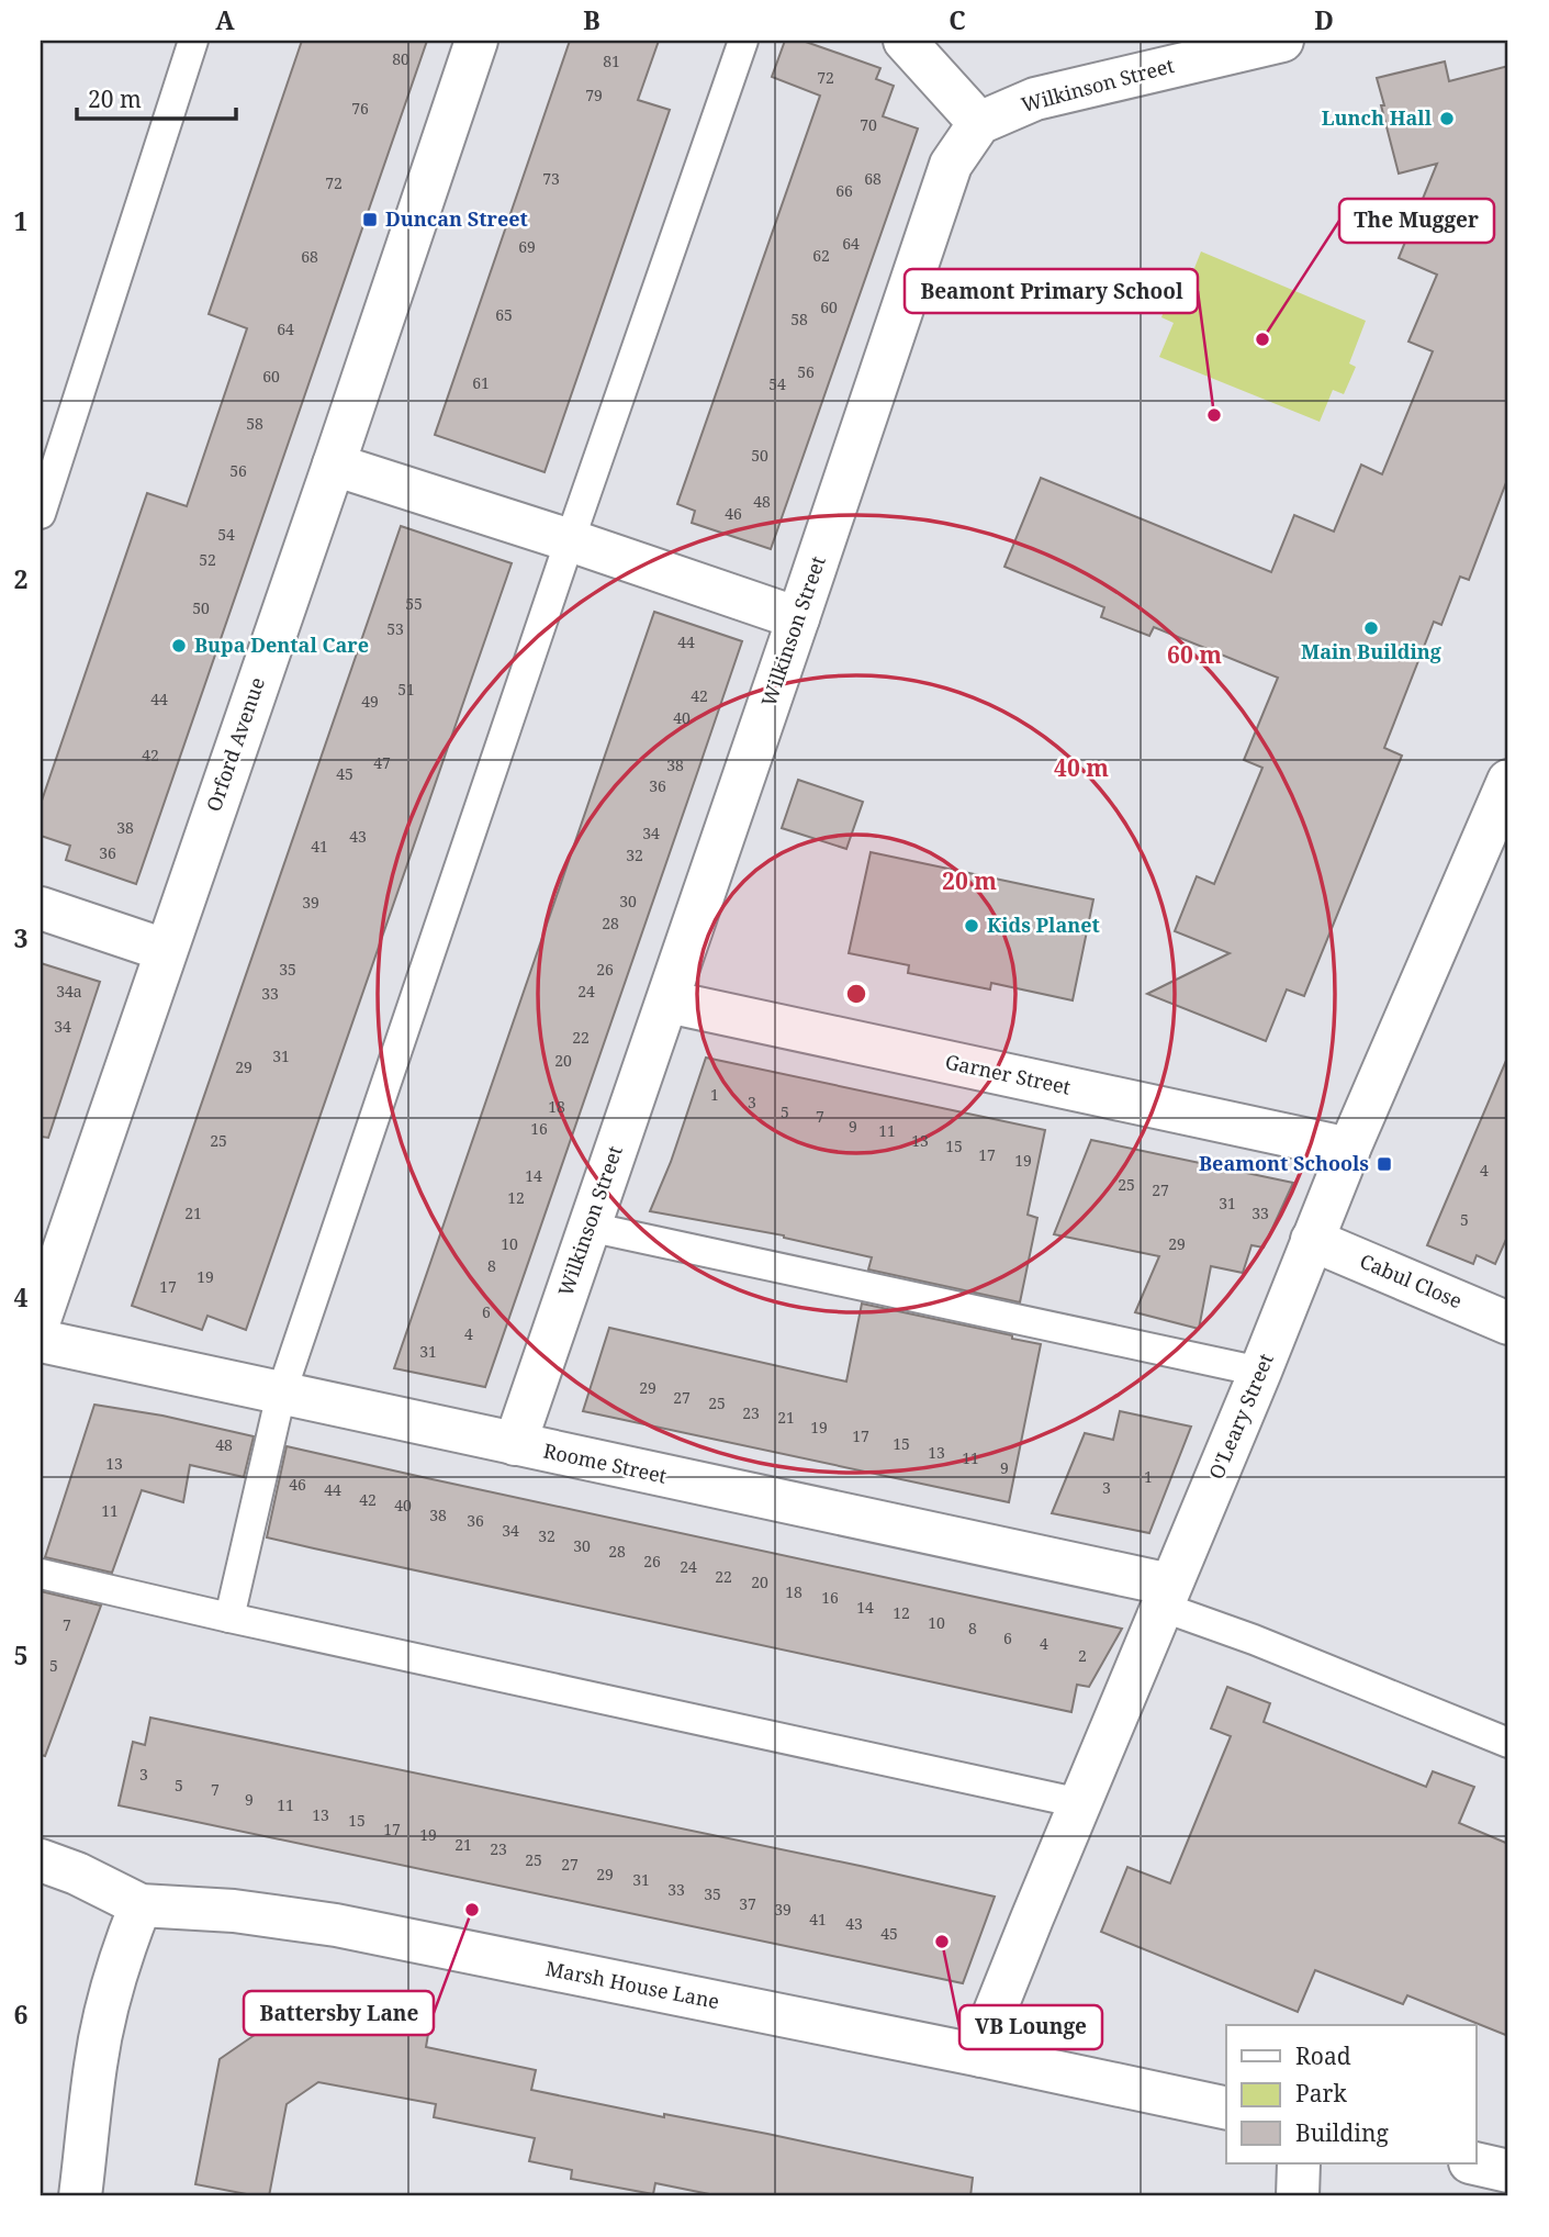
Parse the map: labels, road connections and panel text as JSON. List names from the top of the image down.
{
  "streets": {
    "street": [
      "Wilkinson Street",
      "Orford Avenue",
      "Garner Street",
      "Cabul Close",
      "O'Leary Street",
      "Roome Street",
      "Marsh House Lane"
    ]
  },
  "crossings": [
    ["Wilkinson Street", "Garner Street"],
    ["Wilkinson Street", "Roome Street"],
    ["Garner Street", "O'Leary Street"],
    ["Cabul Close", "O'Leary Street"],
    ["O'Leary Street", "Roome Street"],
    ["O'Leary Street", "Marsh House Lane"]
  ],
  "places": {
    "other": [
      "Lunch Hall",
      "The Mugger",
      "Beamont Primary School",
      "Main Building",
      "Bupa Dental Care",
      "Kids Planet",
      "Battersby Lane",
      "VB Lounge"
    ],
    "transit": ["Duncan Street", "Beamont Schools"]
  },
  "house_numbers": [
    "80",
    "81",
    "72",
    "79",
    "76",
    "70",
    "73",
    "68",
    "72",
    "66",
    "64",
    "69",
    "62",
    "68",
    "60",
    "65",
    "58",
    "64",
    "56",
    "60",
    "61",
    "54",
    "58",
    "50",
    "56",
    "48",
    "46",
    "54",
    "52",
    "55",
    "50",
    "53",
    "44",
    "51",
    "42",
    "44",
    "49",
    "40",
    "42",
    "47",
    "38",
    "45",
    "36",
    "38",
    "34",
    "43",
    "41",
    "36",
    "32",
    "30",
    "39",
    "28",
    "35",
    "26",
    "34a",
    "24",
    "33",
    "34",
    "22",
    "31",
    "20",
    "29",
    "1",
    "3",
    "18",
    "5",
    "7",
    "9",
    "16",
    "11",
    "25",
    "13",
    "15",
    "17",
    "19",
    "4",
    "14",
    "25",
    "27",
    "12",
    "31",
    "21",
    "33",
    "5",
    "10",
    "29",
    "8",
    "19",
    "17",
    "6",
    "4",
    "31",
    "29",
    "27",
    "25",
    "23",
    "21",
    "19",
    "17",
    "15",
    "48",
    "13",
    "11",
    "13",
    "9",
    "1",
    "46",
    "3",
    "44",
    "42",
    "40",
    "11",
    "38",
    "36",
    "34",
    "32",
    "30",
    "28",
    "26",
    "24",
    "22",
    "20",
    "18",
    "16",
    "14",
    "12",
    "10",
    "7",
    "8",
    "6",
    "4",
    "2",
    "5",
    "3",
    "5",
    "7",
    "9",
    "11",
    "13",
    "15",
    "17",
    "19",
    "21",
    "23",
    "25",
    "27",
    "29",
    "31",
    "33",
    "35",
    "37",
    "39",
    "41",
    "43",
    "45"
  ],
  "legend": ["Road", "Park", "Building"],
  "scale_bar": "20 m",
  "grid": {
    "columns": [
      "A",
      "B",
      "C",
      "D"
    ],
    "rows": [
      "1",
      "2",
      "3",
      "4",
      "5",
      "6"
    ]
  },
  "rings": ["60 m", "40 m", "20 m"]
}
